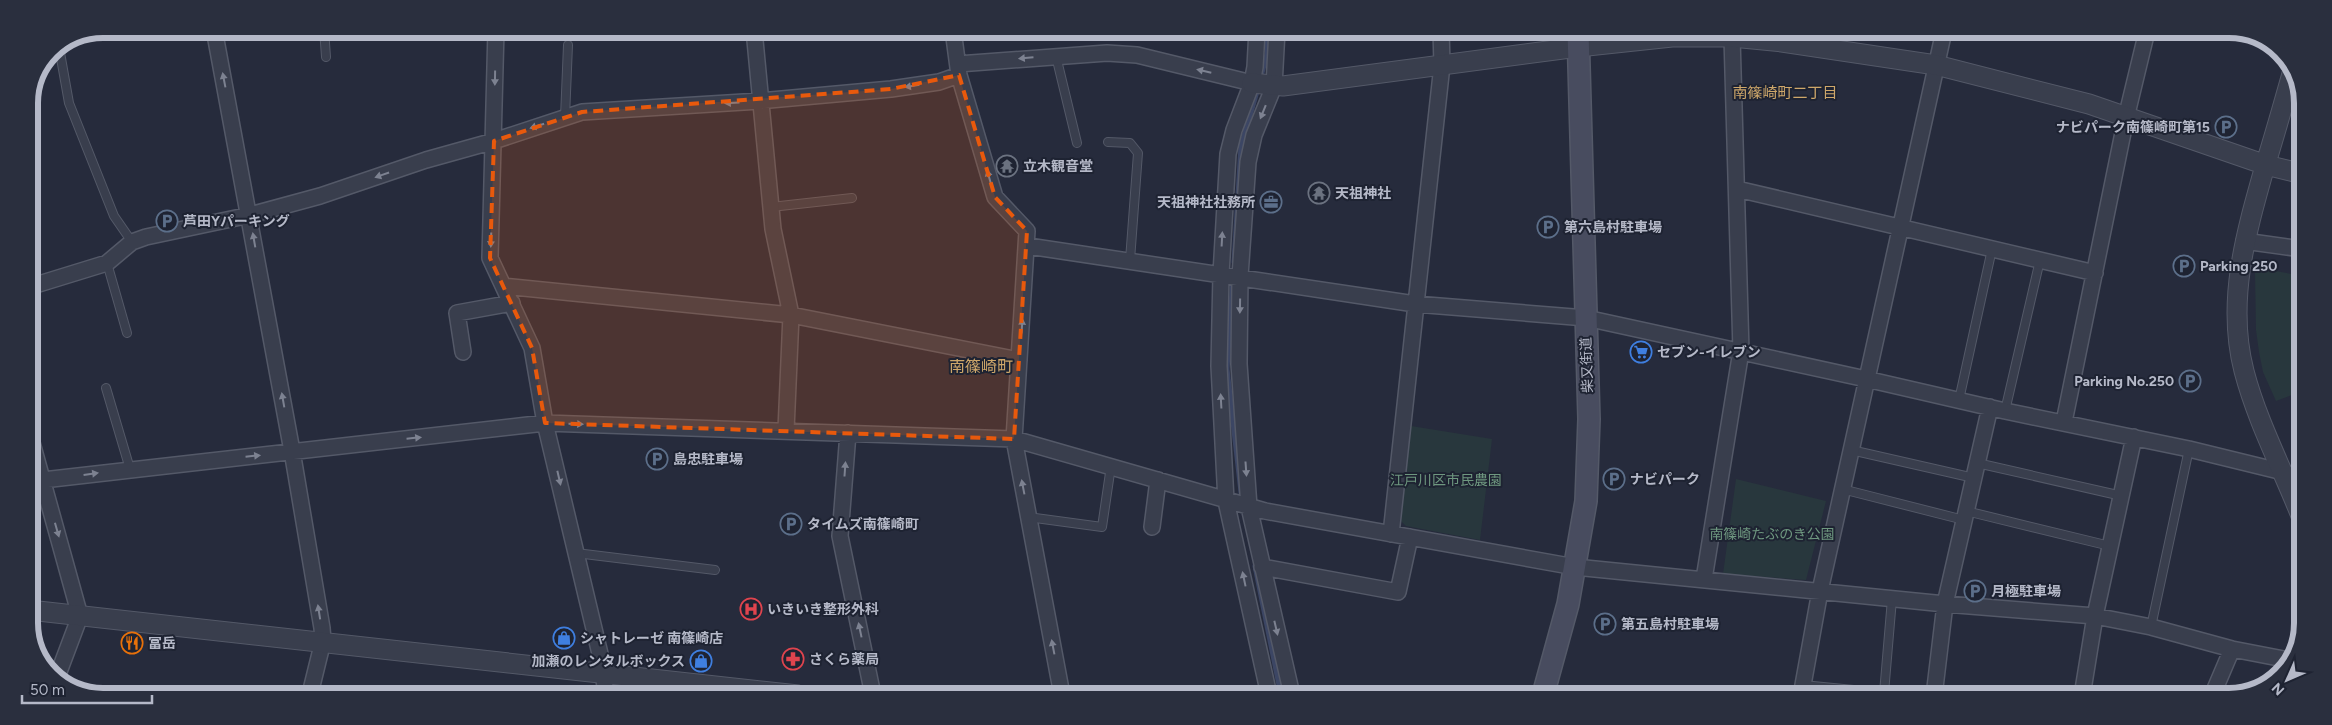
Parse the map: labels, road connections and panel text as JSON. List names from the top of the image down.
{
  "streets": {
    "main road": ["柴又街道"]
  },
  "districts": ["南篠崎町二丁目", "南篠崎町"],
  "parks": ["江戸川区市民農園", "南篠崎たぶのき公園"],
  "places": {
    "parking": [
      "ナビパーク南篠崎町第15",
      "芦田Yパーキング",
      "第六島村駐車場",
      "Parking 250",
      "Parking No.250",
      "島忠駐車場",
      "ナビパーク",
      "タイムズ南篠崎町",
      "月極駐車場",
      "第五島村駐車場"
    ],
    "temple": ["立木観音堂", "天祖神社"],
    "office": ["天祖神社社務所"],
    "supermarket": ["セブン-イレブン"],
    "hospital": ["いきいき整形外科"],
    "shop": ["シャトレーゼ 南篠崎店", "加瀬のレンタルボックス"],
    "restaurant": ["冨岳"],
    "pharmacy": ["さくら薬局"]
  },
  "scale_bar": "50 m",
  "north": "bottom left"
}
